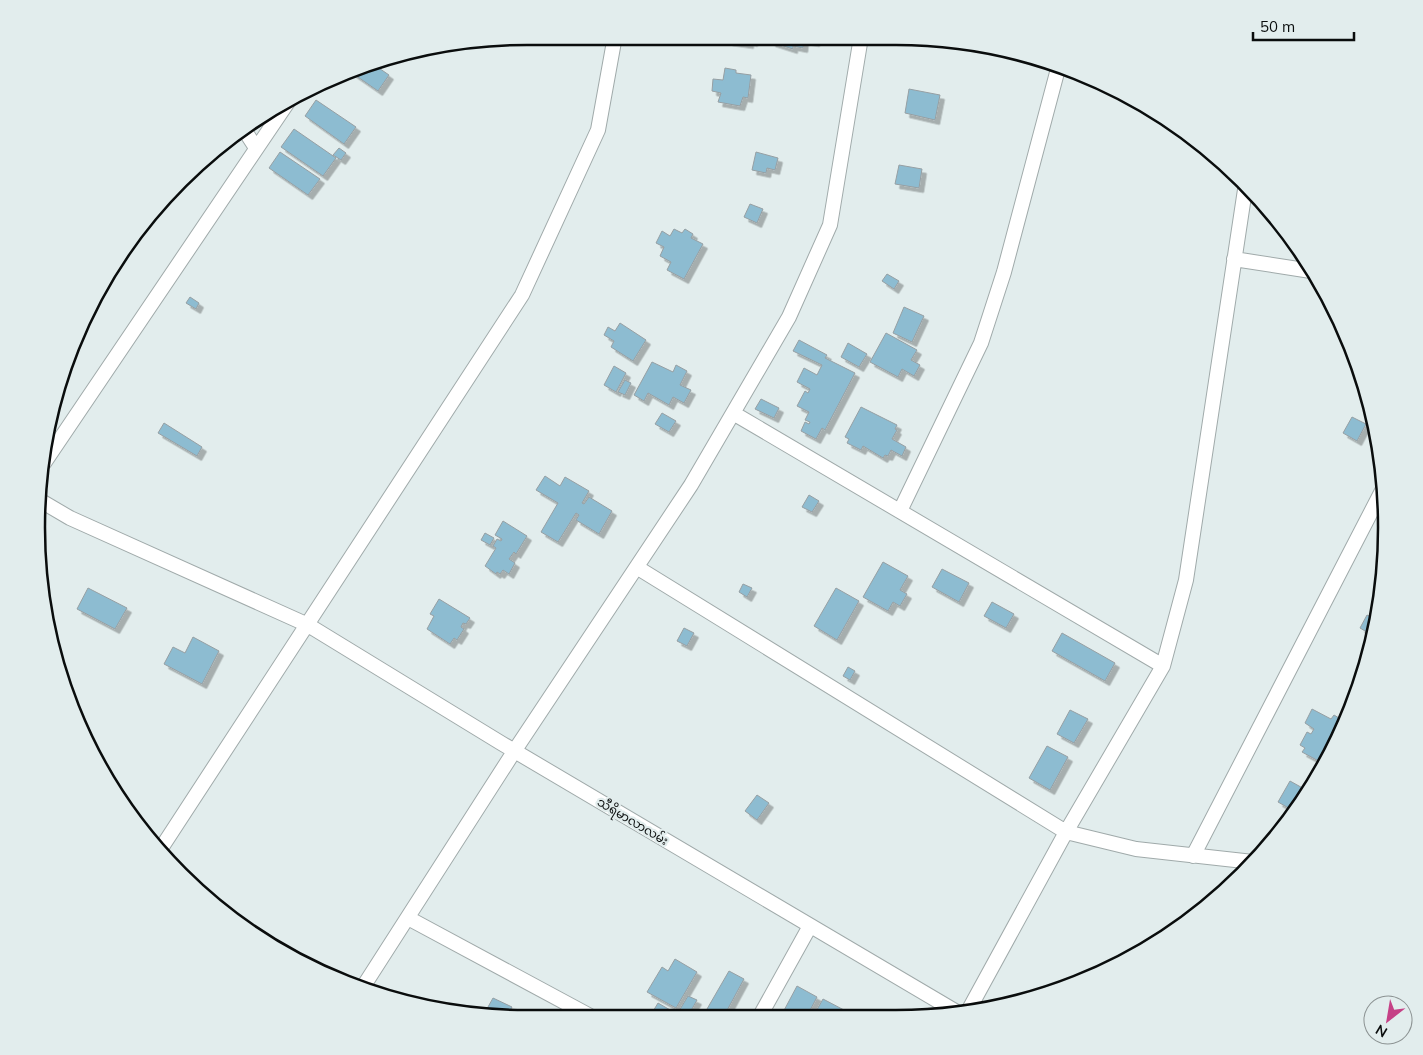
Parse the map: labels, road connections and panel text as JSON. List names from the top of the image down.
{
  "streets": {
    "street": ["သီရိမာလာလမ်း"]
  },
  "scale_bar": "50 m",
  "north": "bottom left"
}
